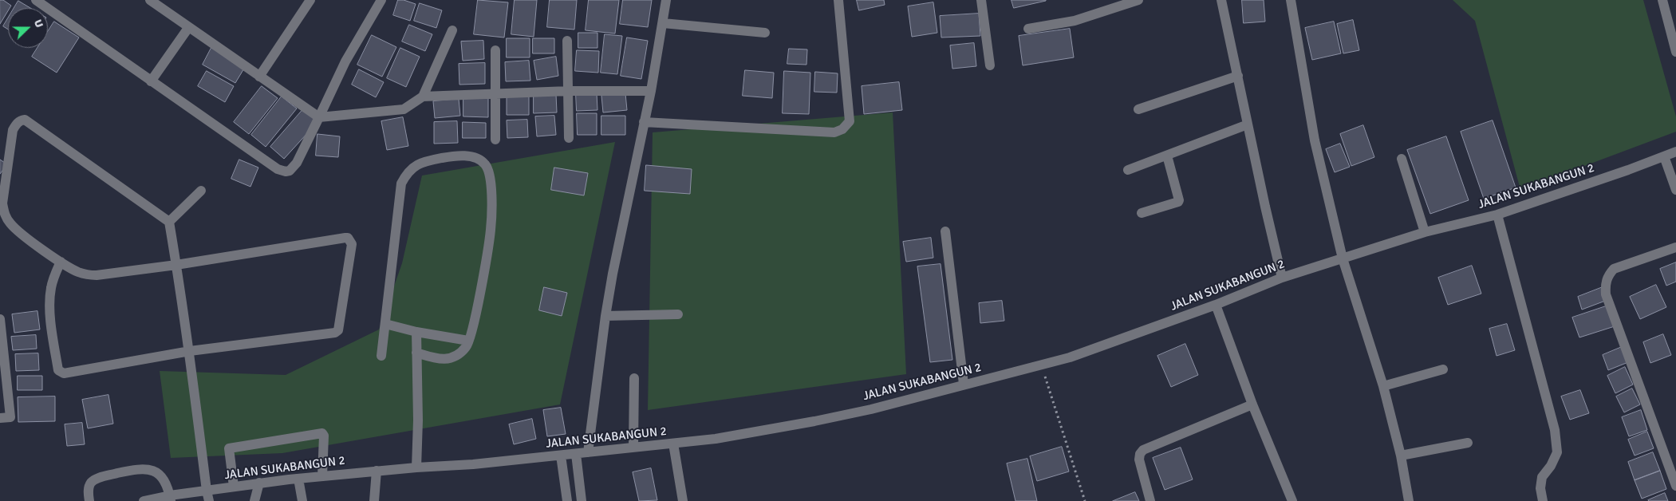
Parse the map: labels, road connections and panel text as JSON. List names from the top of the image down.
{
  "streets": {
    "street": ["JALAN SUKABANGUN 2"]
  },
  "north": "right"
}
